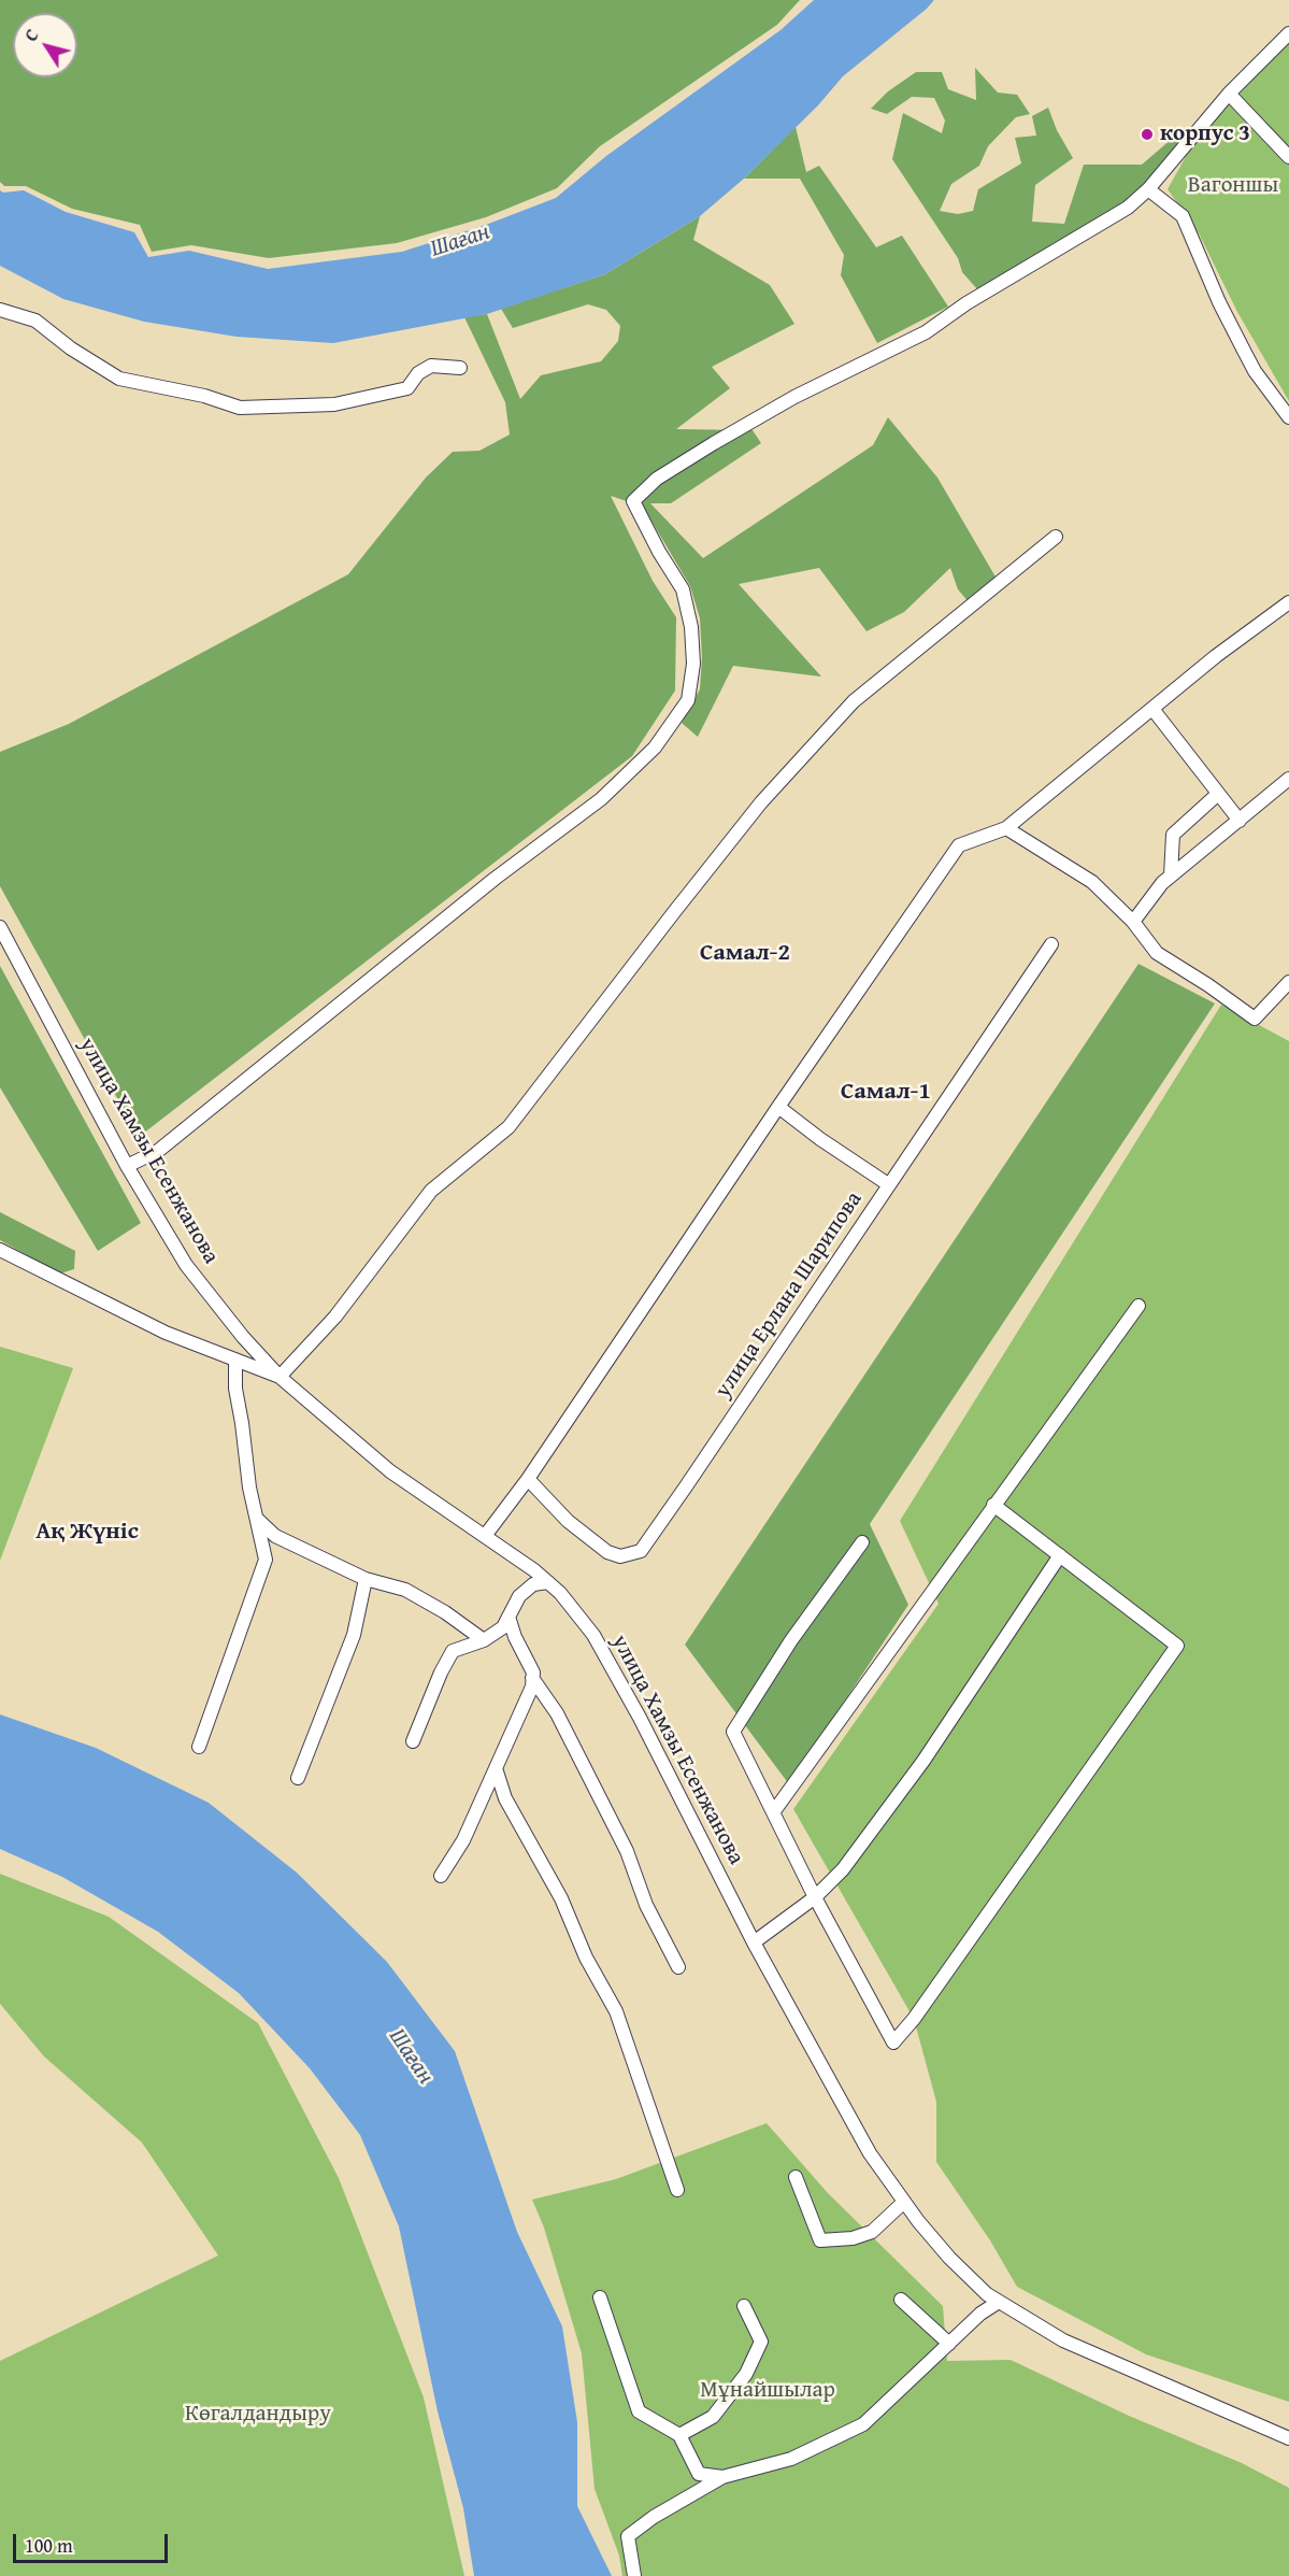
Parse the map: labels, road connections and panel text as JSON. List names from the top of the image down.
{
  "streets": {
    "street": ["улица Хамзы Есенжанова", "улица Ерлана Шарипова"]
  },
  "districts": ["Самал-2", "Самал-1", "Ақ Жүніс"],
  "water": ["Шаған"],
  "parks": ["Вагоншы", "Мұнайшылар", "Көгалдандыру"],
  "places": ["корпус 3"],
  "scale_bar": "100 m",
  "north": "top left"
}
